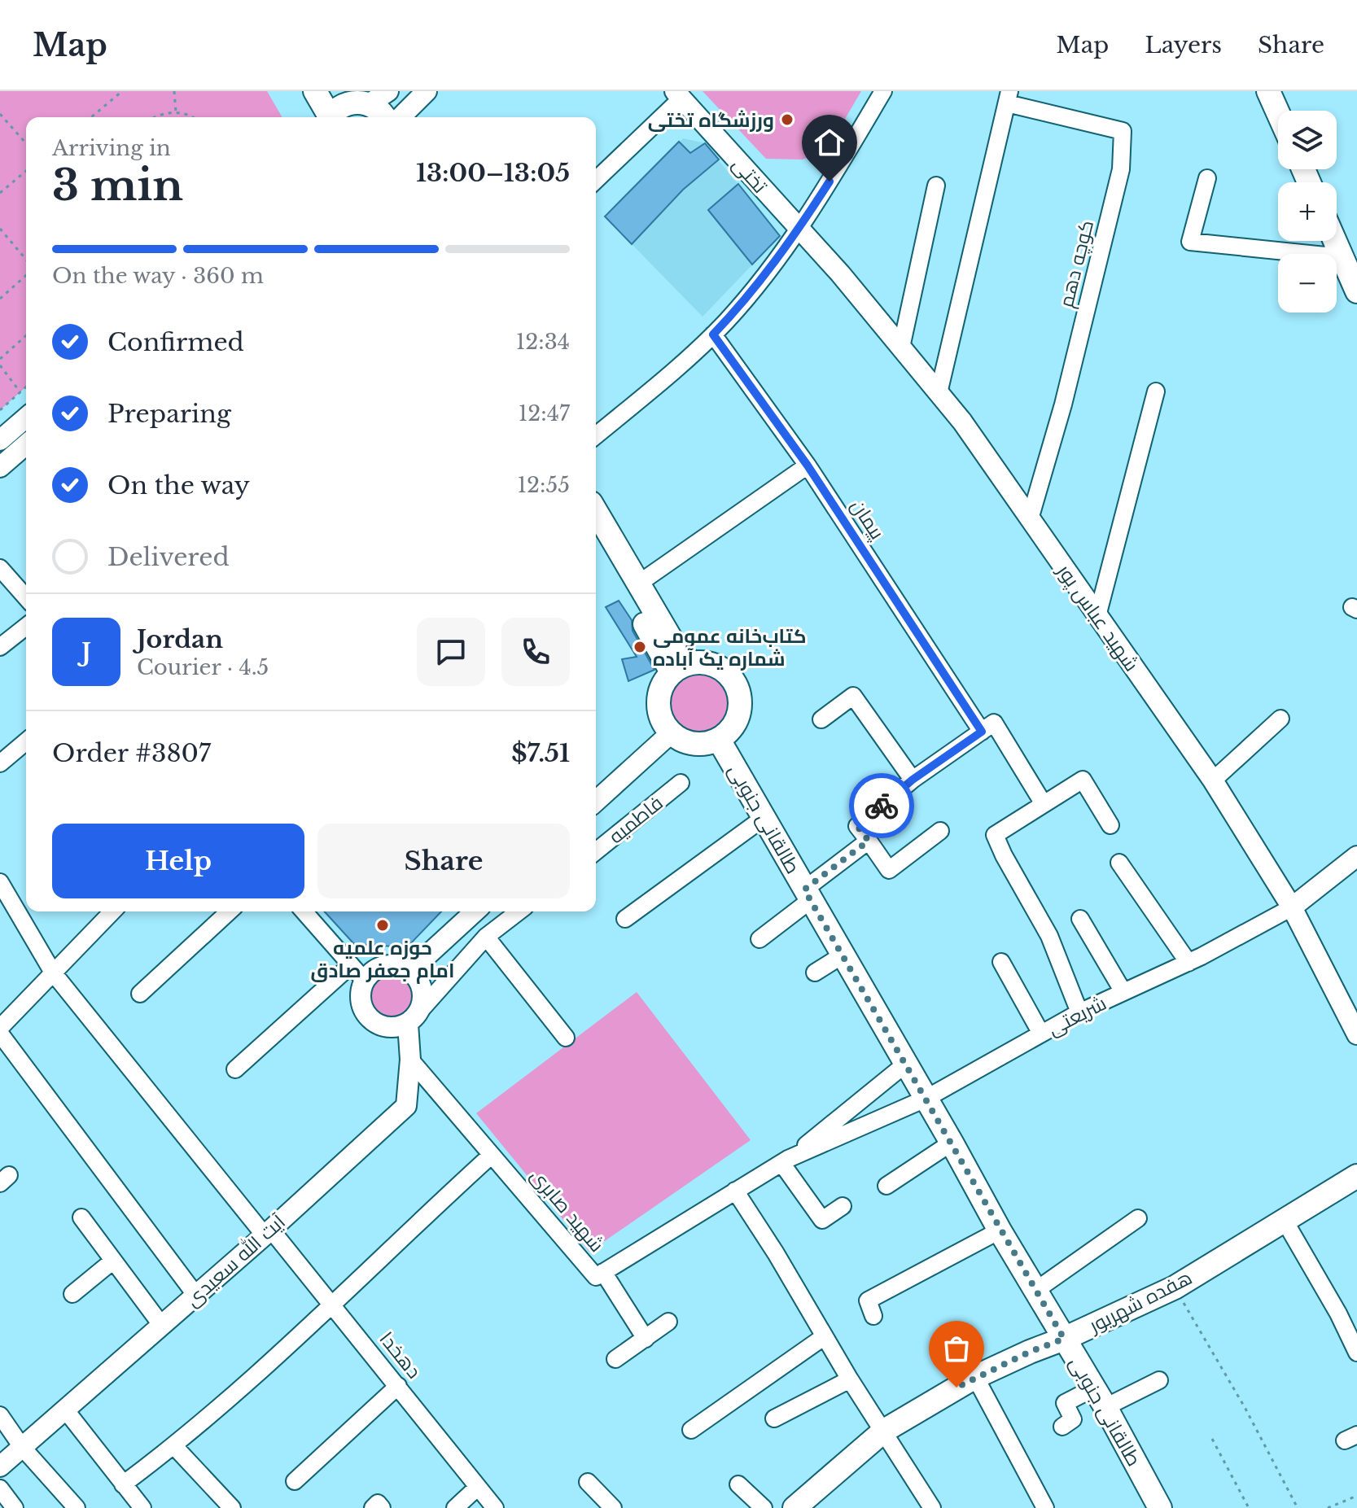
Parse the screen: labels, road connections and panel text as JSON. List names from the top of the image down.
{
  "streets": {
    "main road": ["طالقانی جنوبی", "هفده شهریور"],
    "street": [
      "تختی",
      "کوچه دهم",
      "پیمان",
      "شهید عباس پور",
      "فاطمیه",
      "شریعتی",
      "شهید صابری",
      "آیت الله سعیدی",
      "دهخدا"
    ]
  },
  "crossings": [
    ["تختی", "شهید عباس پور"],
    ["کوچه دهم", "شهید عباس پور"],
    ["شهید عباس پور", "شریعتی"],
    ["طالقانی جنوبی", "فاطمیه"],
    ["طالقانی جنوبی", "شریعتی"],
    ["طالقانی جنوبی", "هفده شهریور"],
    ["شریعتی", "شهید صابری"],
    ["شهید صابری", "آیت الله سعیدی"],
    ["آیت الله سعیدی", "دهخدا"]
  ],
  "places": ["ورزشگاه تختی", "کتاب‌خانه عمومی شماره یک آباده", "حوزه علمیه امام جعفر صادق"],
  "page": {
    "header": "Map",
    "nav": ["Map", "Layers", "Share"],
    "map_buttons": ["+", "−"],
    "heading": ["3 min", "Arriving in", "13:00–13:05"],
    "panel": [
      "Jordan",
      "Courier · 4.5",
      "Order #3807",
      "$7.51"
    ],
    "bar": "On the way · 360 m",
    "list": [
      ["Confirmed", "12:34"],
      ["Preparing", "12:47"],
      ["On the way", "12:55"],
      "Delivered"
    ],
    "round": "J",
    "buttons": ["Help", "Share"]
  }
}
